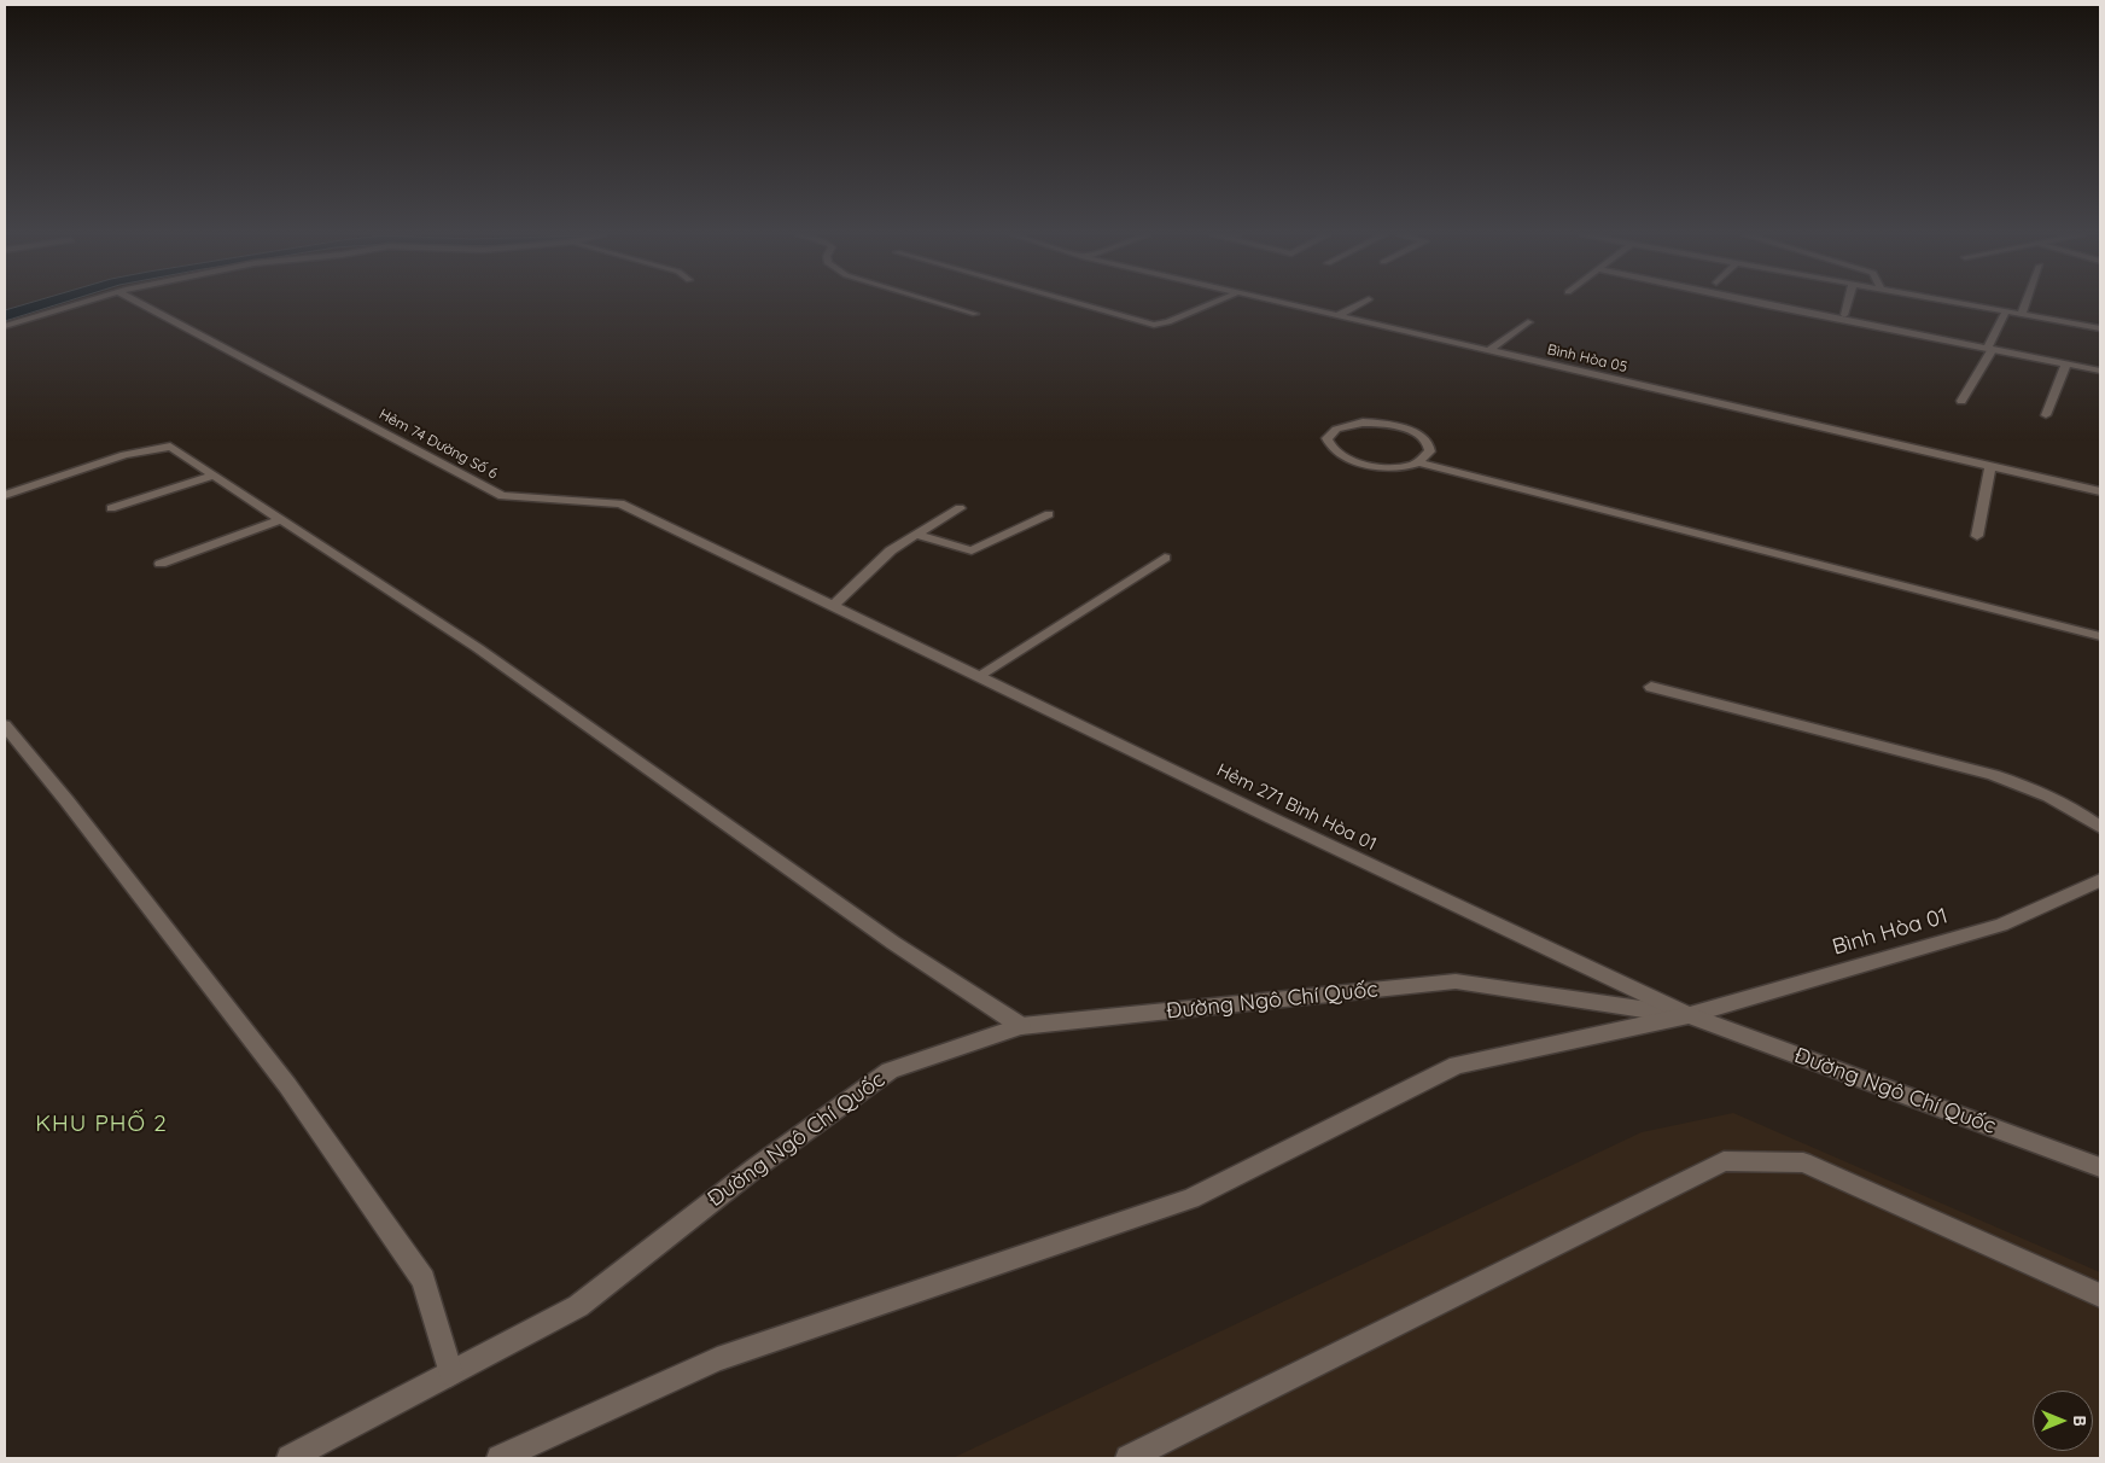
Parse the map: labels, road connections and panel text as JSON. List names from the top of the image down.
{
  "streets": {
    "street": [
      "Bình Hòa 05",
      "Hẻm 74 Đường Số 6",
      "Hẻm 271 Bình Hòa 01",
      "Bình Hòa 01",
      "Đường Ngô Chí Quốc"
    ]
  },
  "crossings": [
    ["Hẻm 74 Đường Số 6", "Hẻm 271 Bình Hòa 01"],
    ["Hẻm 271 Bình Hòa 01", "Bình Hòa 01"],
    ["Hẻm 271 Bình Hòa 01", "Đường Ngô Chí Quốc"],
    ["Bình Hòa 01", "Đường Ngô Chí Quốc"]
  ],
  "districts": ["KHU PHỐ 2"],
  "north": "right"
}
